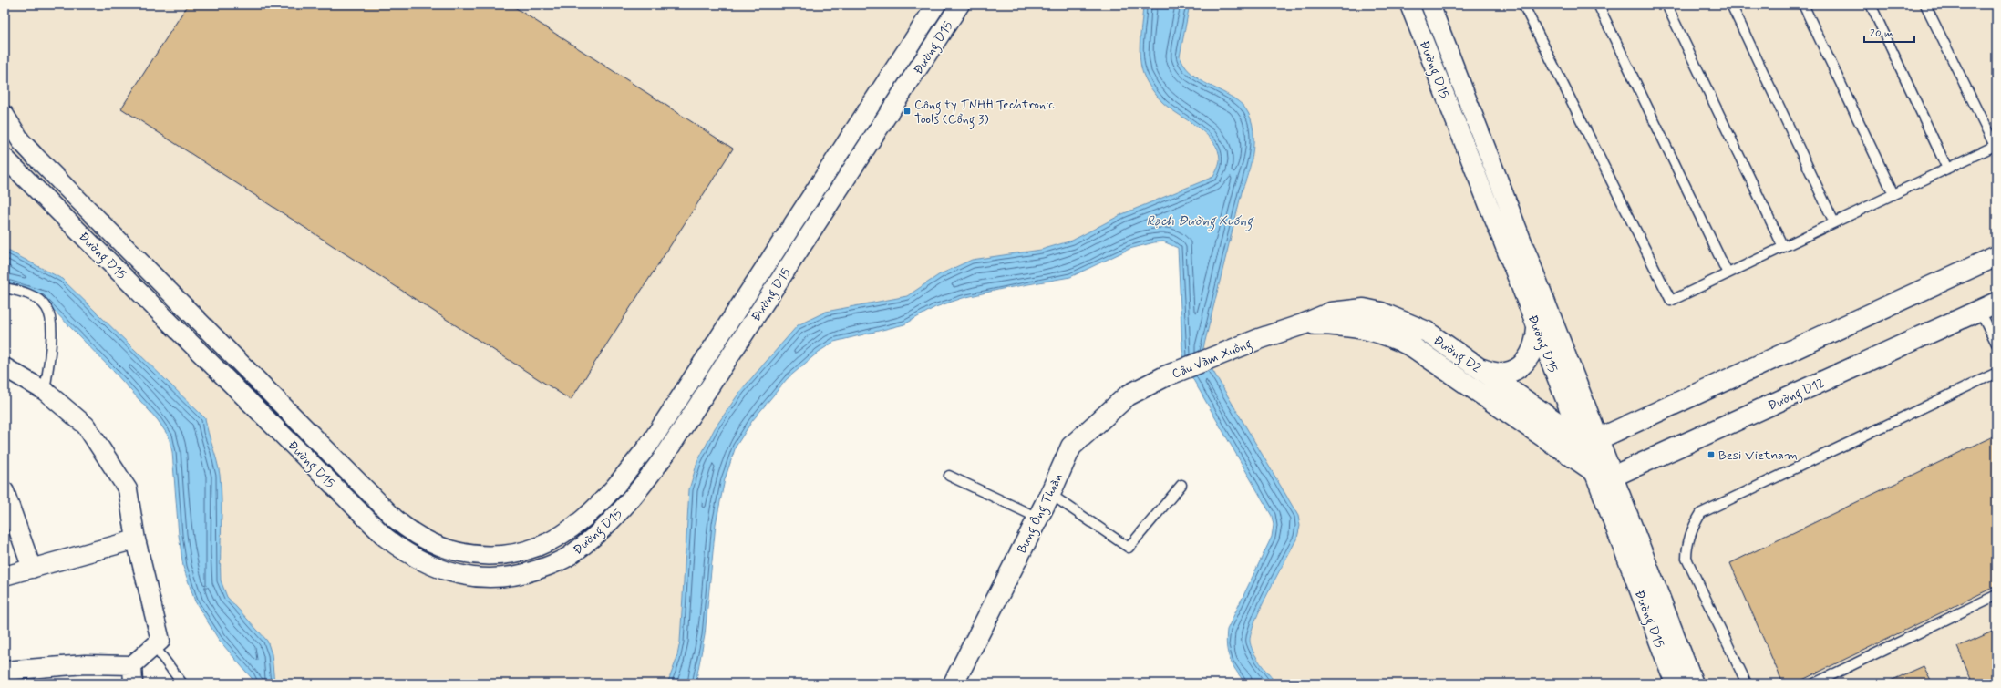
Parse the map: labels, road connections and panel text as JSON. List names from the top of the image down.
{
  "streets": {
    "street": [
      "Đường D15",
      "Đường D2",
      "Cầu Vàm Xuồng",
      "Đường D12",
      "Bưng Ông Thoàn"
    ]
  },
  "crossings": [
    ["Đường D15", "Đường D2"],
    ["Đường D15", "Đường D12"],
    ["Đường D2", "Cầu Vàm Xuồng"],
    ["Cầu Vàm Xuồng", "Bưng Ông Thoàn"]
  ],
  "water": ["Rạch Đường Xuống"],
  "places": {
    "transit": ["Công ty TNHH Techtronic Tools (Cổng 3)", "Besi Vietnam"]
  },
  "scale_bar": "20 m"
}
